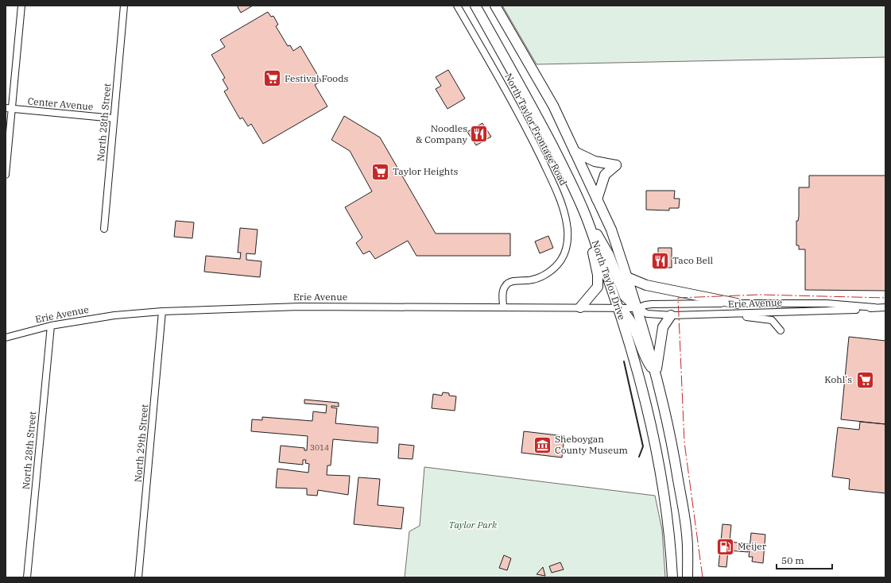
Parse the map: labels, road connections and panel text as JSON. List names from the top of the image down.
{
  "streets": {
    "main road": ["North Taylor Drive"],
    "street": [
      "Center Avenue",
      "North 28th Street",
      "North Taylor Frontage Road",
      "Erie Avenue",
      "North 29th Street"
    ]
  },
  "crossings": [
    ["Center Avenue", "North 28th Street"],
    ["North 28th Street", "Erie Avenue"],
    ["North Taylor Frontage Road", "Erie Avenue"],
    ["North Taylor Drive", "Erie Avenue"],
    ["Erie Avenue", "North 29th Street"]
  ],
  "parks": ["Taylor Park"],
  "places": {
    "supermarket": ["Festival Foods", "Taylor Heights", "Kohl's"],
    "restaurant": ["Noodles & Company", "Taco Bell"],
    "museum": ["Sheboygan County Museum"],
    "fuel station": ["Meijer"]
  },
  "house_numbers": ["3014"],
  "scale_bar": "50 m"
}
